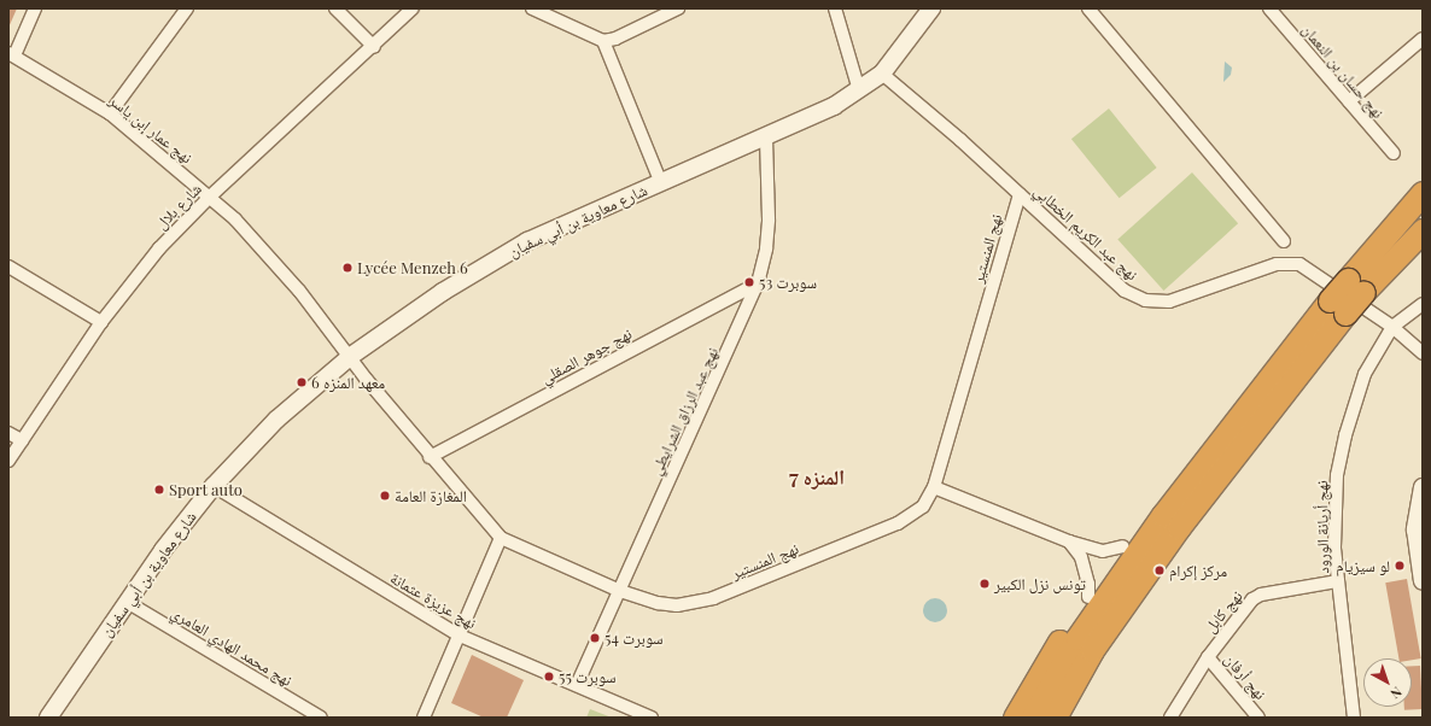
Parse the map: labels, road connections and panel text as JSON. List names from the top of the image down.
{
  "streets": {
    "main road": ["شارع معاوية بن أبي سفيان"],
    "street": [
      "نهج حسان بن النعمان",
      "نهج عمار إبن ياسر",
      "شارع بلال",
      "نهج عبد الكريم الخطابي",
      "نهج المنستير",
      "نهج جوهر الصقلي",
      "نهج عبد الرزاق الشرايطي",
      "نهج أريانة الورود",
      "نهج عزيزة عثمانة",
      "نهج كابل",
      "نهج محمد الهادي العامري",
      "نهج أرفان"
    ]
  },
  "crossings": [
    ["نهج عمار إبن ياسر", "شارع بلال"],
    ["نهج عمار إبن ياسر", "شارع معاوية بن أبي سفيان"],
    ["نهج عمار إبن ياسر", "نهج المنستير"],
    ["شارع معاوية بن أبي سفيان", "نهج عبد الكريم الخطابي"],
    ["شارع معاوية بن أبي سفيان", "نهج المنستير"],
    ["شارع معاوية بن أبي سفيان", "نهج عبد الرزاق الشرايطي"],
    ["شارع معاوية بن أبي سفيان", "نهج عزيزة عثمانة"],
    ["شارع معاوية بن أبي سفيان", "نهج محمد الهادي العامري"],
    ["نهج عبد الكريم الخطابي", "نهج المنستير"],
    ["نهج عبد الكريم الخطابي", "نهج أريانة الورود"],
    ["نهج المنستير", "نهج جوهر الصقلي"],
    ["نهج المنستير", "نهج عبد الرزاق الشرايطي"],
    ["نهج جوهر الصقلي", "نهج عبد الرزاق الشرايطي"],
    ["نهج عبد الرزاق الشرايطي", "نهج عزيزة عثمانة"],
    ["نهج أريانة الورود", "نهج كابل"],
    ["نهج كابل", "نهج أرفان"]
  ],
  "districts": ["المنزه 7"],
  "places": [
    "Lycée Menzeh 6",
    "سوبرت 53",
    "معهد المنزه 6",
    "Sport auto",
    "المغازة العامة",
    "لو سيزيام",
    "مركز إكرام",
    "تونس نزل الكبير",
    "سوبرت 54",
    "سوبرت 55"
  ],
  "north": "bottom right"
}
